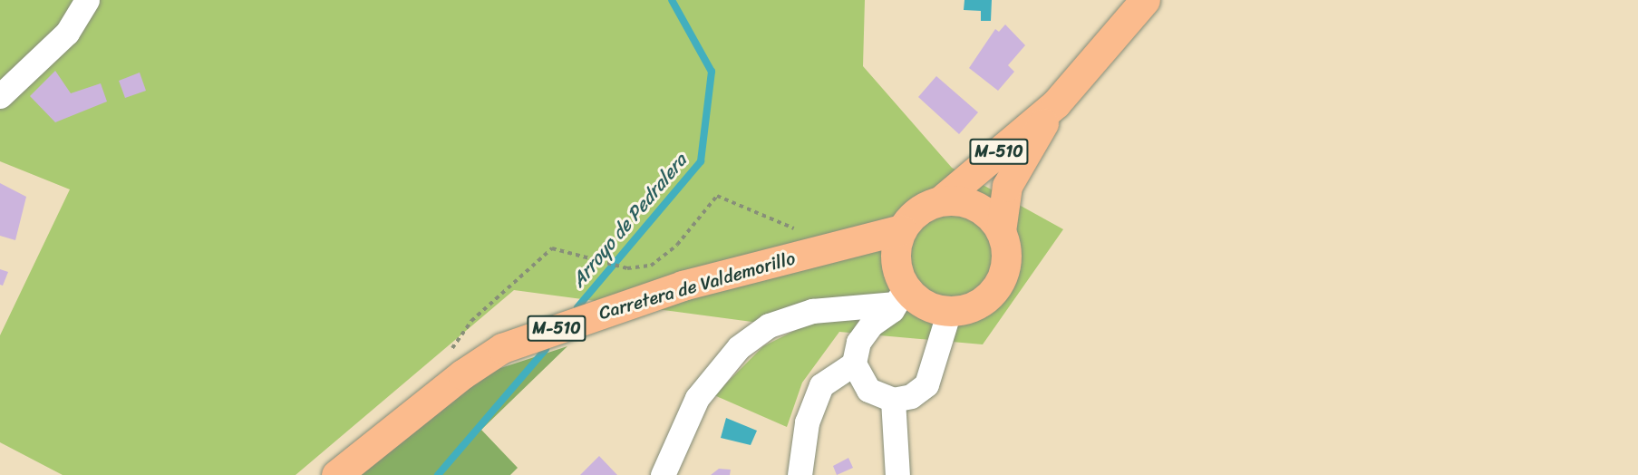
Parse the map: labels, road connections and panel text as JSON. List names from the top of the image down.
{
  "streets": {
    "main road": ["M-510", "Carretera de Valdemorillo"]
  },
  "crossings": [
    ["M-510", "Carretera de Valdemorillo"]
  ],
  "water": ["Arroyo de Pedralera"]
}
